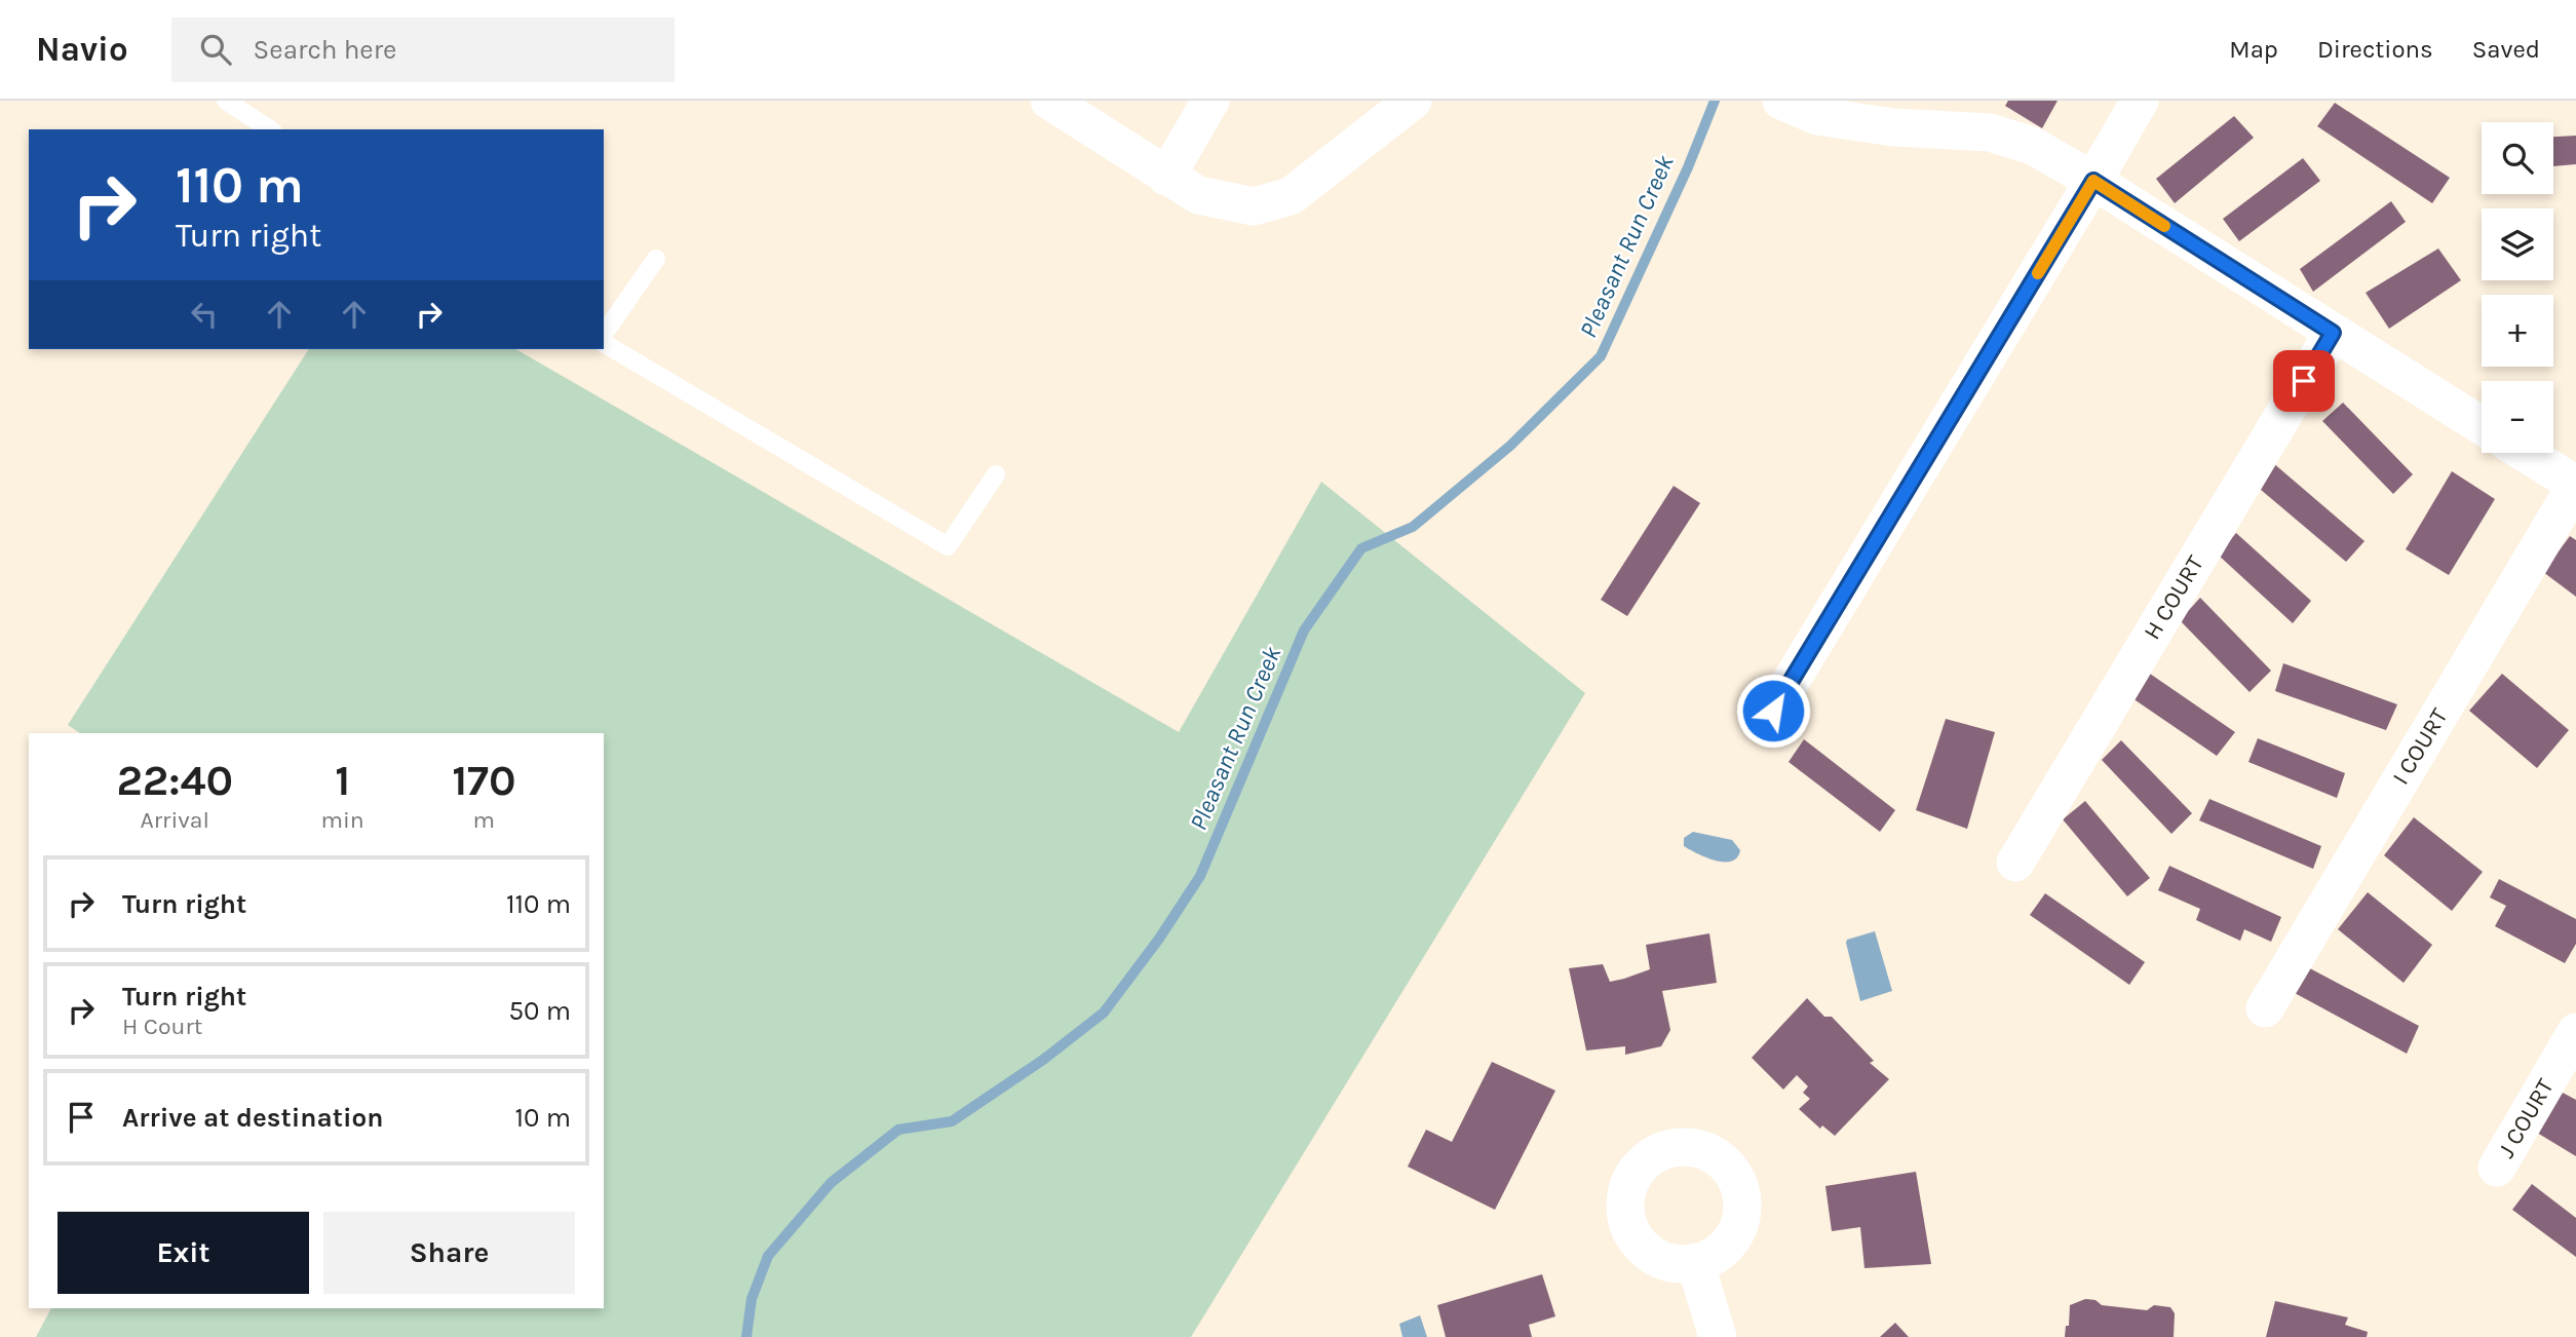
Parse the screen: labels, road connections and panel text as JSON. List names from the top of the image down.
{
  "streets": {
    "street": ["H COURT", "I COURT", "J COURT"]
  },
  "water": ["Pleasant Run Creek"],
  "page": {
    "header": "Navio",
    "search": "Search here",
    "nav": ["Map", "Directions", "Saved"],
    "map_buttons": ["+", "−"],
    "turn": ["110 m", "Turn right"],
    "eta": [
      "22:40",
      "Arrival",
      "1",
      "min",
      "170",
      "m"
    ],
    "list": [
      {
        "name": "Turn right",
        "value": "110 m"
      },
      {
        "name": "Turn right",
        "note": "H Court",
        "value": "50 m"
      },
      {
        "name": "Arrive at destination",
        "value": "10 m"
      }
    ],
    "buttons": ["Exit", "Share"]
  }
}
